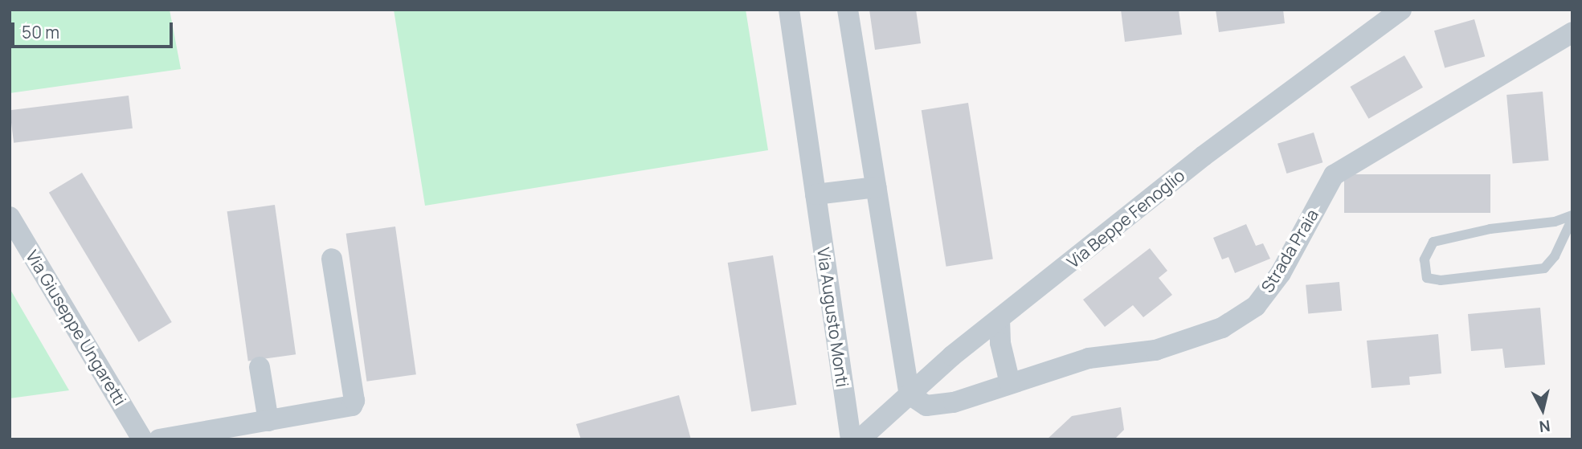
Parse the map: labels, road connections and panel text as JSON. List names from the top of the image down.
{
  "streets": {
    "street": [
      "Via Beppe Fenoglio",
      "Strada Praia",
      "Via Augusto Monti",
      "Via Giuseppe Ungaretti"
    ]
  },
  "crossings": [
    ["Via Beppe Fenoglio", "Strada Praia"]
  ],
  "scale_bar": "50 m",
  "north": "bottom"
}
